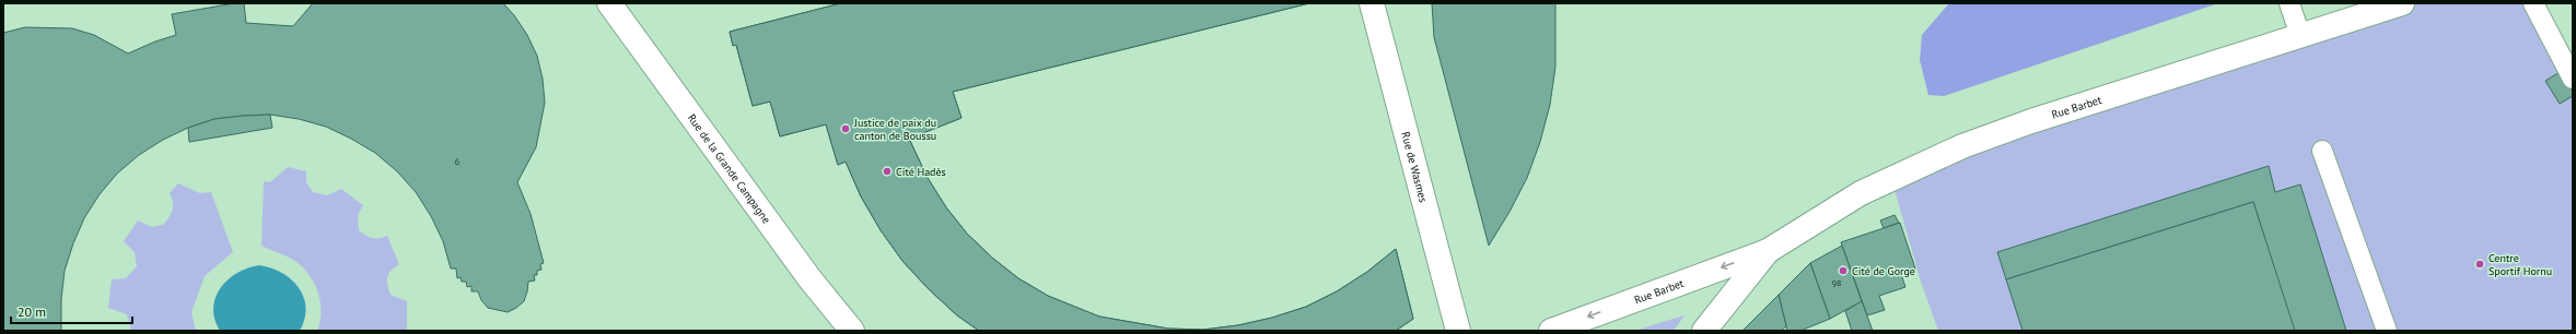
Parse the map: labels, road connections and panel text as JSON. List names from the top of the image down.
{
  "streets": {
    "street": ["Rue Barbet", "Rue de Wasmes", "Rue de la Grande Campagne"]
  },
  "places": [
    "Justice de paix du canton de Boussu",
    "Cité Hadès",
    "Centre Sportif Hornu",
    "Cité de Gorge"
  ],
  "house_numbers": ["6", "98"],
  "scale_bar": "20 m"
}
